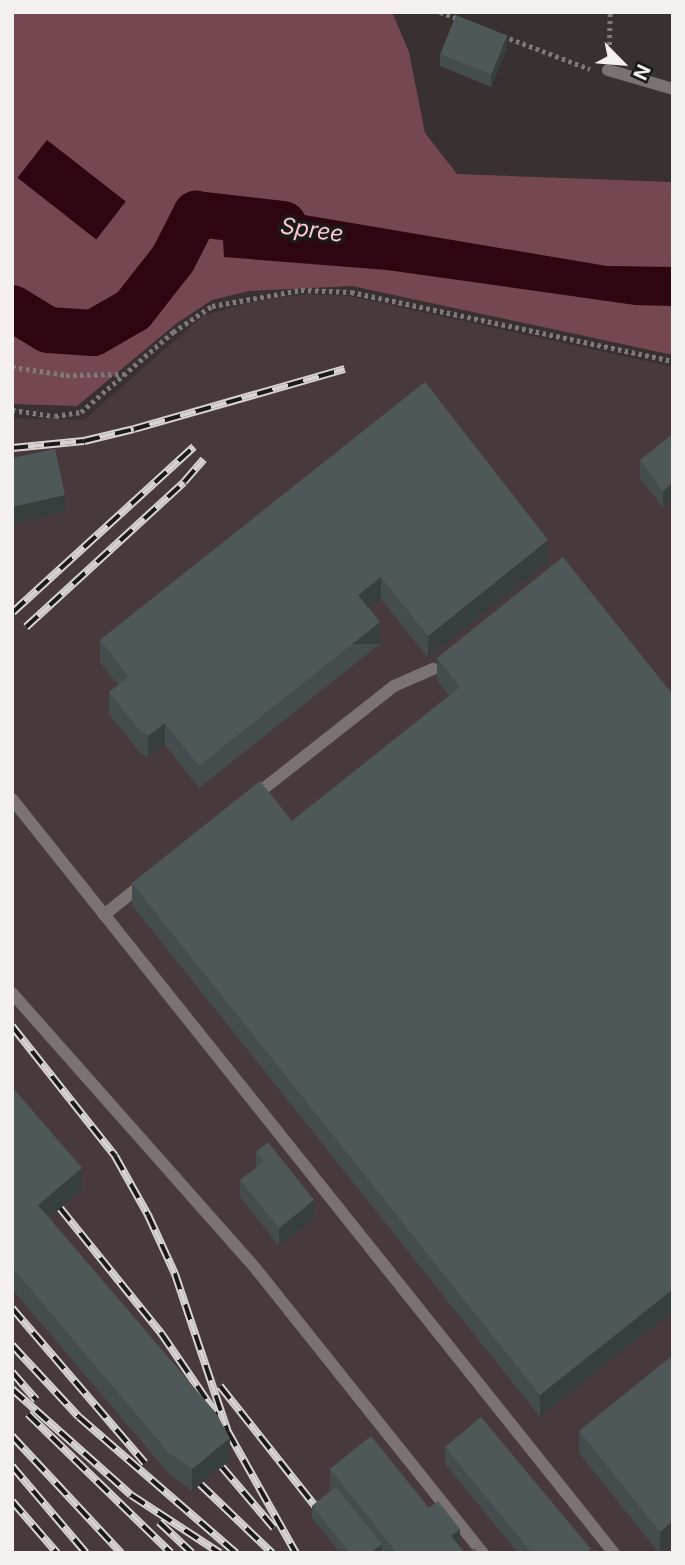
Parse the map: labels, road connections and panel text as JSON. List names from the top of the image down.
{
  "water": ["Spree"],
  "north": "bottom right"
}
